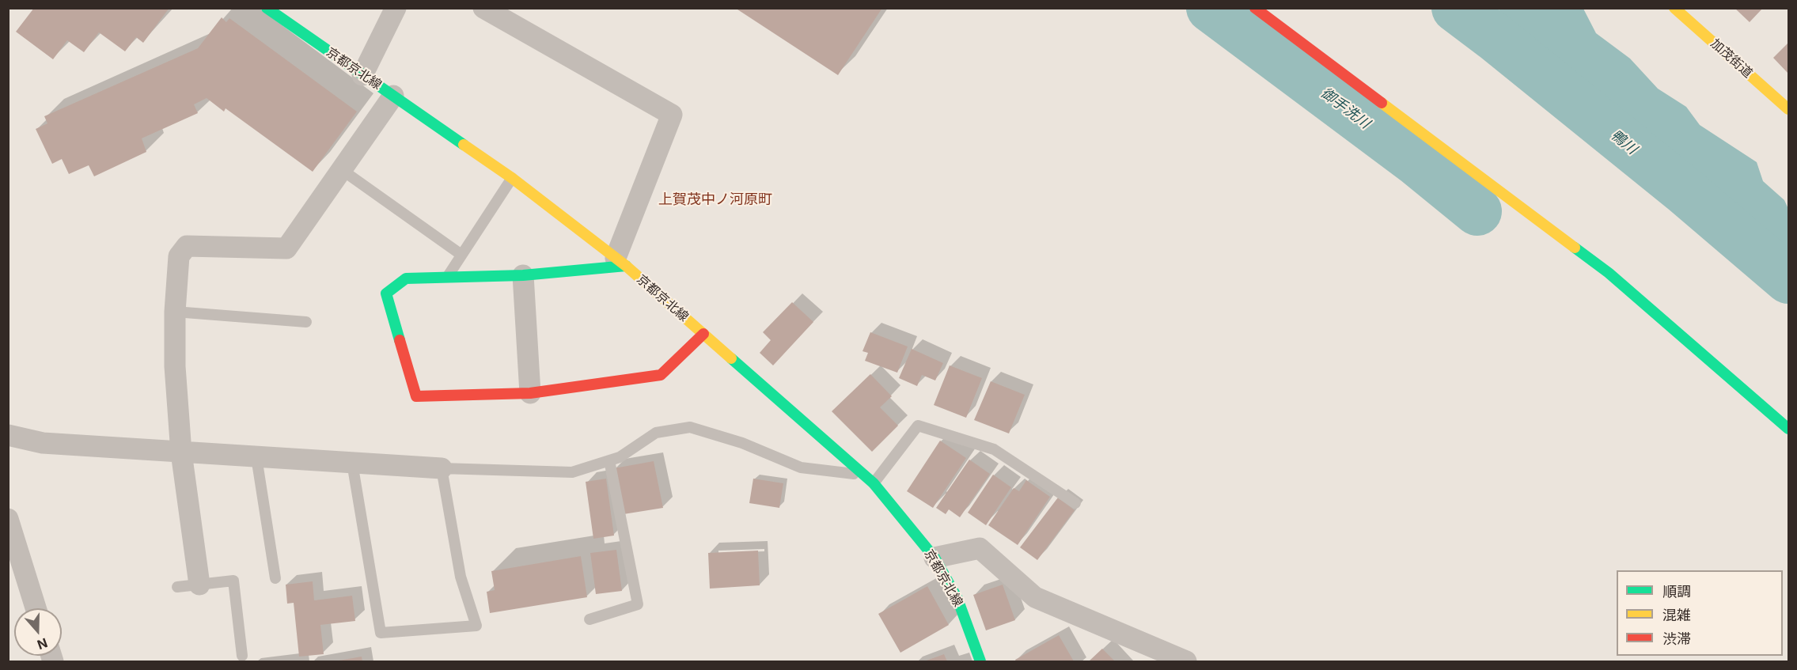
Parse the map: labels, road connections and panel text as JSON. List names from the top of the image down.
{
  "streets": {
    "street": ["加茂街道", "京都京北線"]
  },
  "districts": ["上賀茂中ノ河原町"],
  "water": ["御手洗川", "鴨川"],
  "legend": ["順調", "混雑", "渋滞"],
  "north": "bottom"
}
